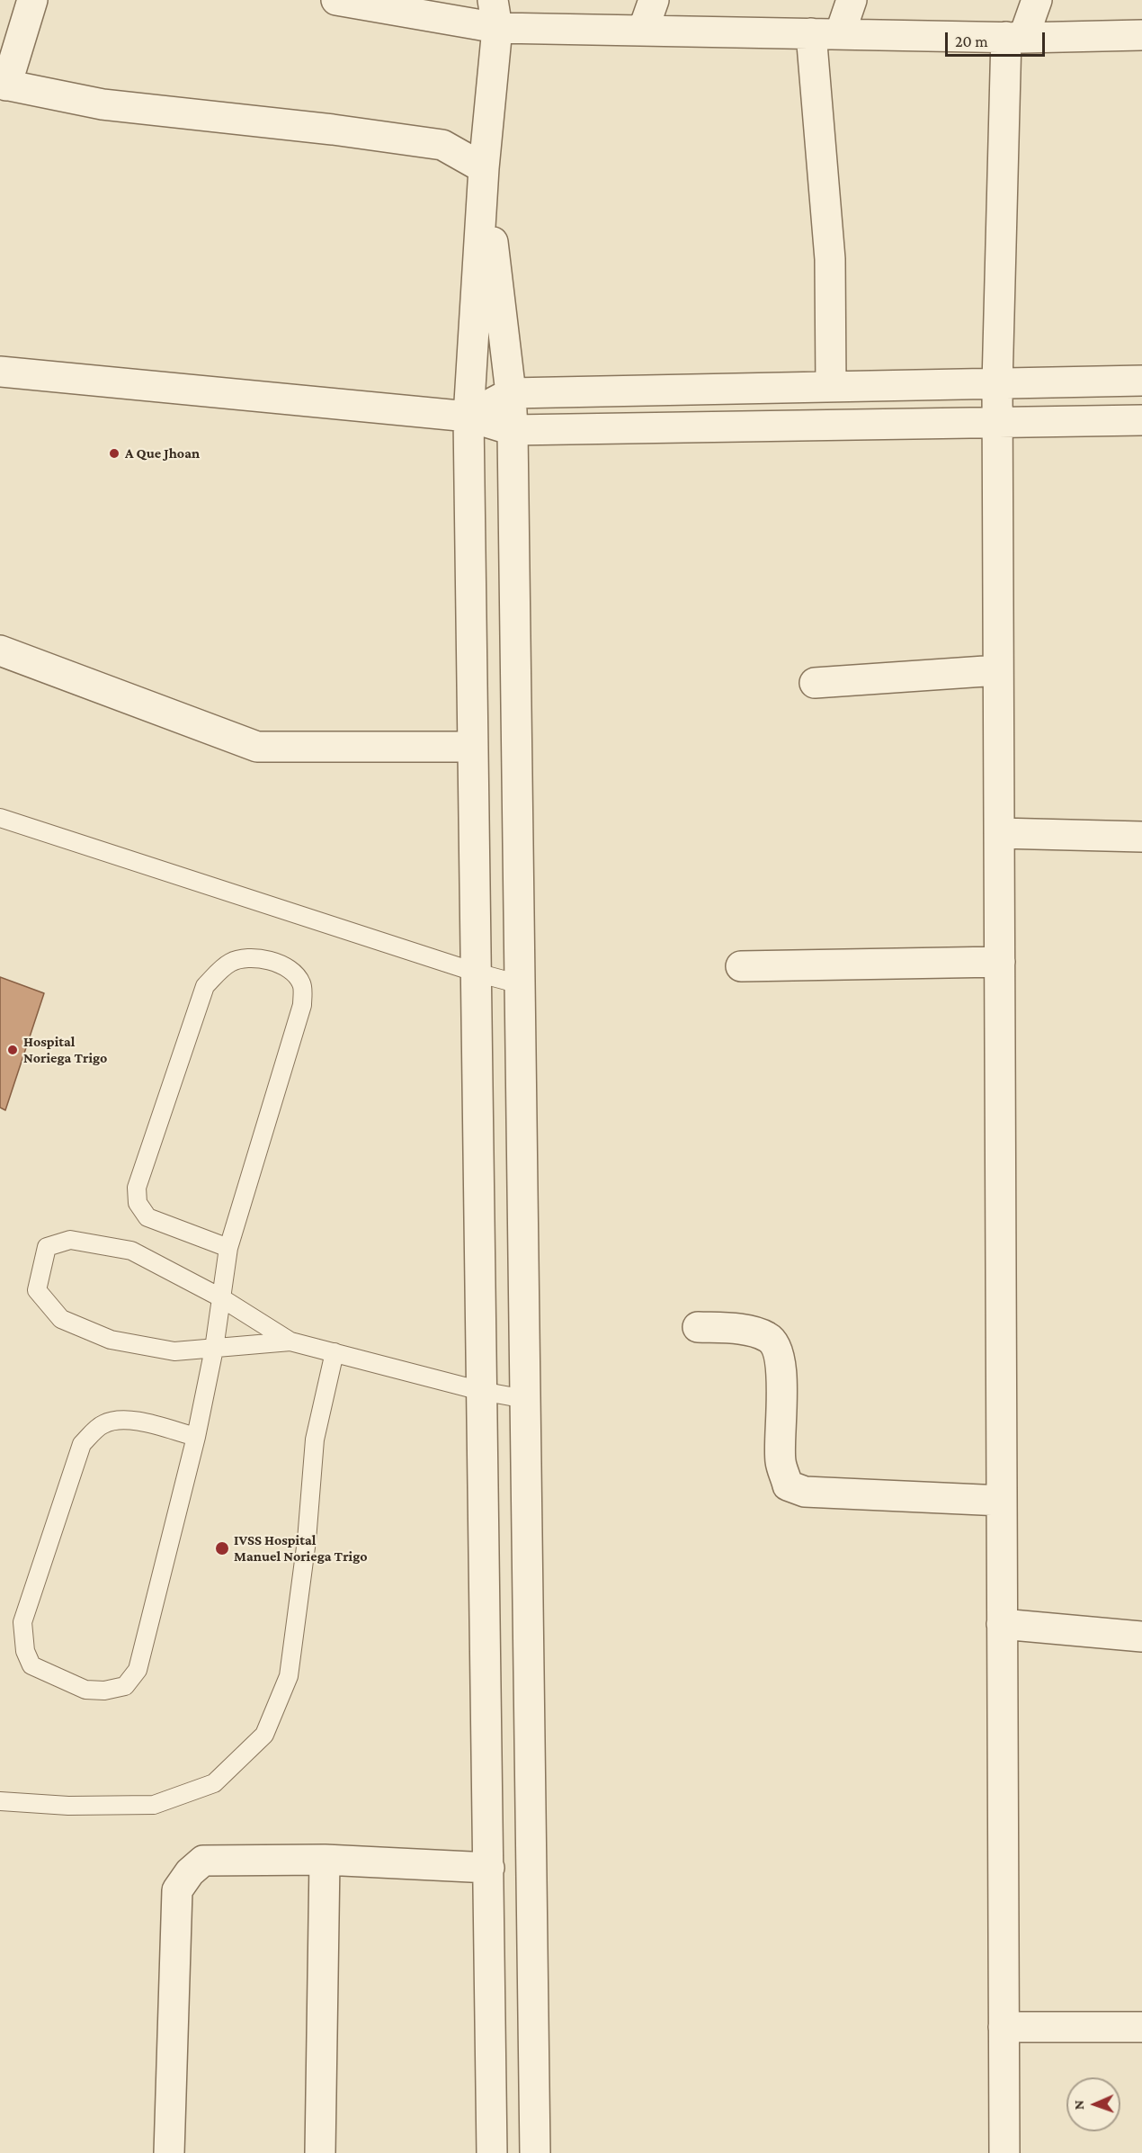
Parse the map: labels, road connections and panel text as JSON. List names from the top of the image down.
{
  "places": ["A Que Jhoan", "Hospital Noriega Trigo", "IVSS Hospital Manuel Noriega Trigo"],
  "scale_bar": "20 m",
  "north": "left"
}
